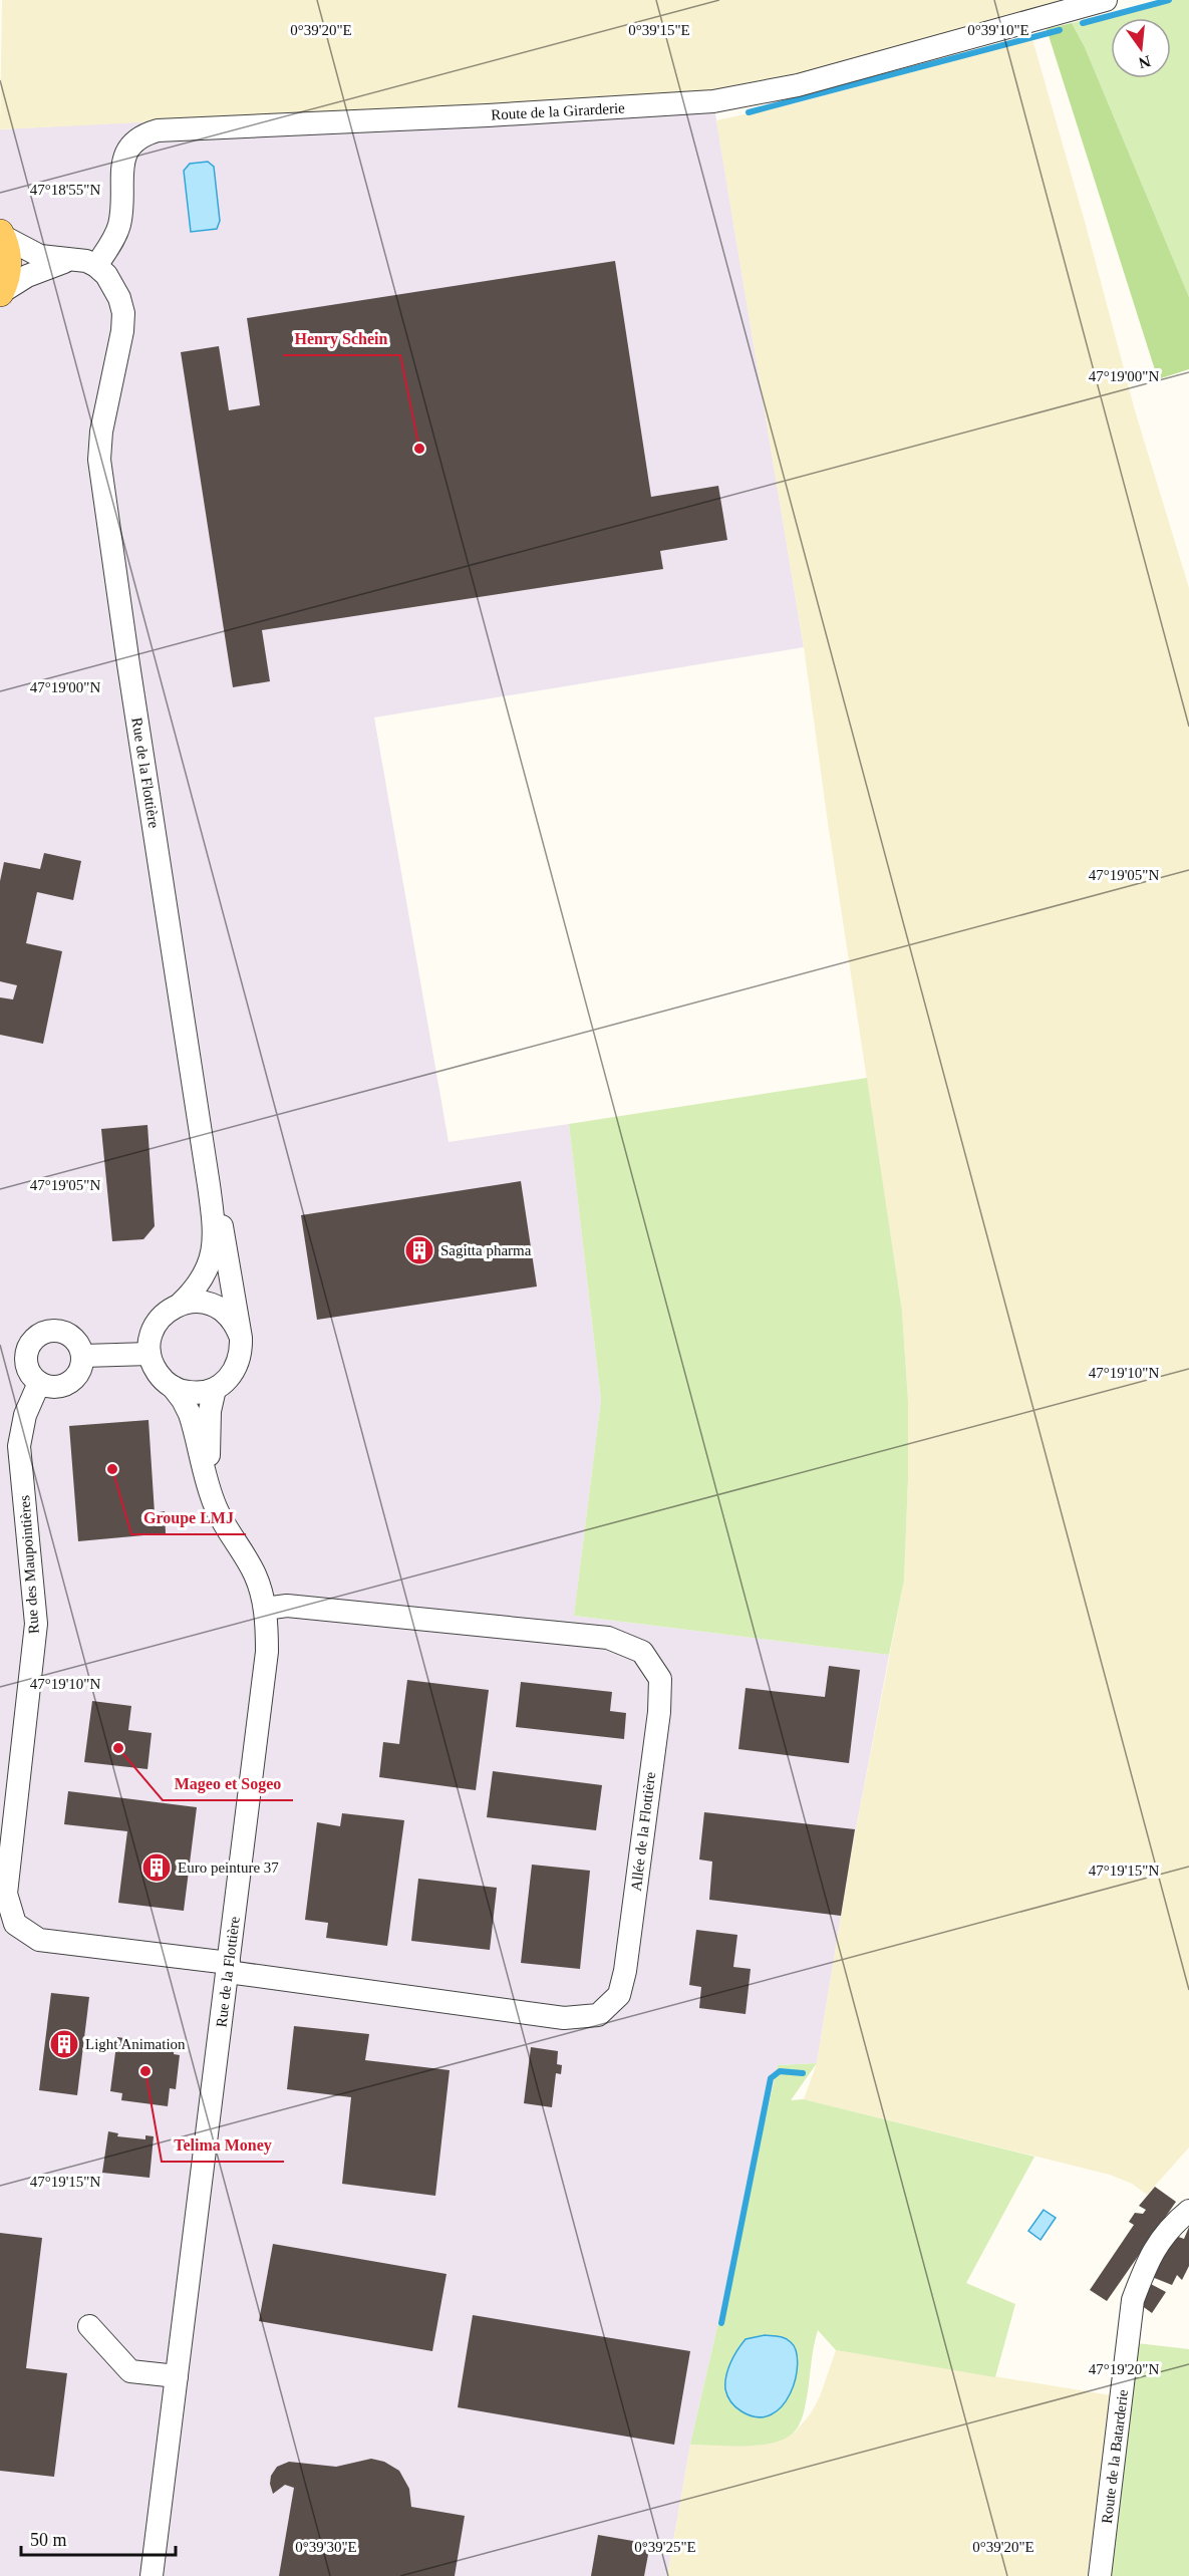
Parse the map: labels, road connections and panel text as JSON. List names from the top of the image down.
{
  "streets": {
    "street": [
      "Route de la Girarderie",
      "Rue de la Flottière",
      "Rue des Maupointières",
      "Allée de la Flottière",
      "Route de la Batarderie"
    ]
  },
  "crossings": [
    ["Route de la Girarderie", "Rue de la Flottière"],
    ["Rue de la Flottière", "Rue des Maupointières"],
    ["Rue de la Flottière", "Allée de la Flottière"],
    ["Rue des Maupointières", "Allée de la Flottière"]
  ],
  "places": {
    "other": [
      "Henry Schein",
      "Groupe LMJ",
      "Mageo et Sogeo",
      "Telima Money"
    ],
    "building": ["Sagitta pharma", "Euro peinture 37", "Light Animation"]
  },
  "scale_bar": "50 m",
  "north": "bottom",
  "coordinates": [
    "0°39'20\"E",
    "0°39'15\"E",
    "0°39'10\"E",
    "47°18'55\"N",
    "47°19'00\"N",
    "47°19'05\"N",
    "47°19'10\"N",
    "47°19'15\"N",
    "47°19'20\"N",
    "0°39'30\"E",
    "0°39'25\"E"
  ]
}
